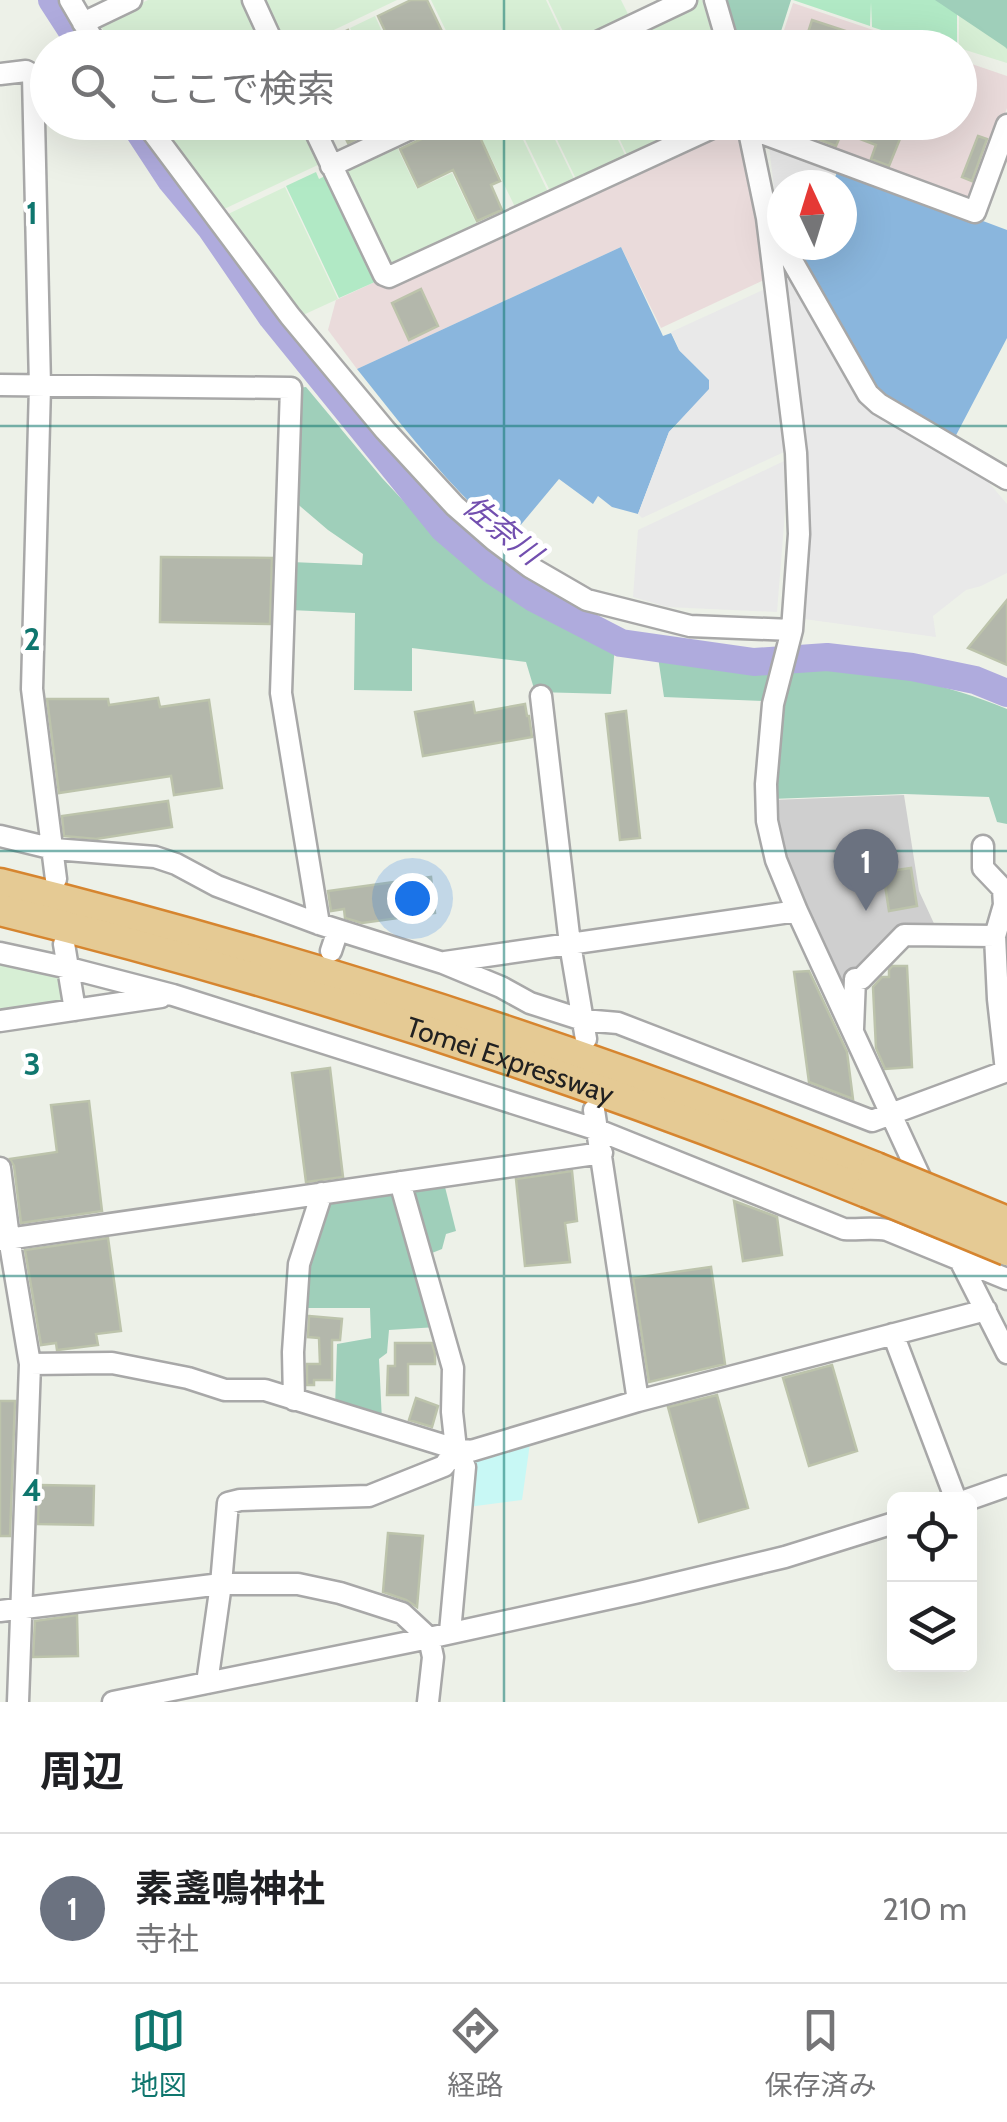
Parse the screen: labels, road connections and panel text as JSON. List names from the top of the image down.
{
  "streets": {
    "highway": ["Tomei Expressway"]
  },
  "water": ["佐奈川"],
  "north": "top",
  "page": {
    "search": "ここで検索",
    "pins": "1",
    "heading": "周辺",
    "list": [
      {
        "mark": "1",
        "name": "素盞鳴神社",
        "note": "寺社",
        "value": "210 m"
      }
    ],
    "nav": ["地図", "経路", "保存済み"]
  },
  "grid": {
    "rows": [
      "1",
      "2",
      "3",
      "4"
    ]
  }
}
